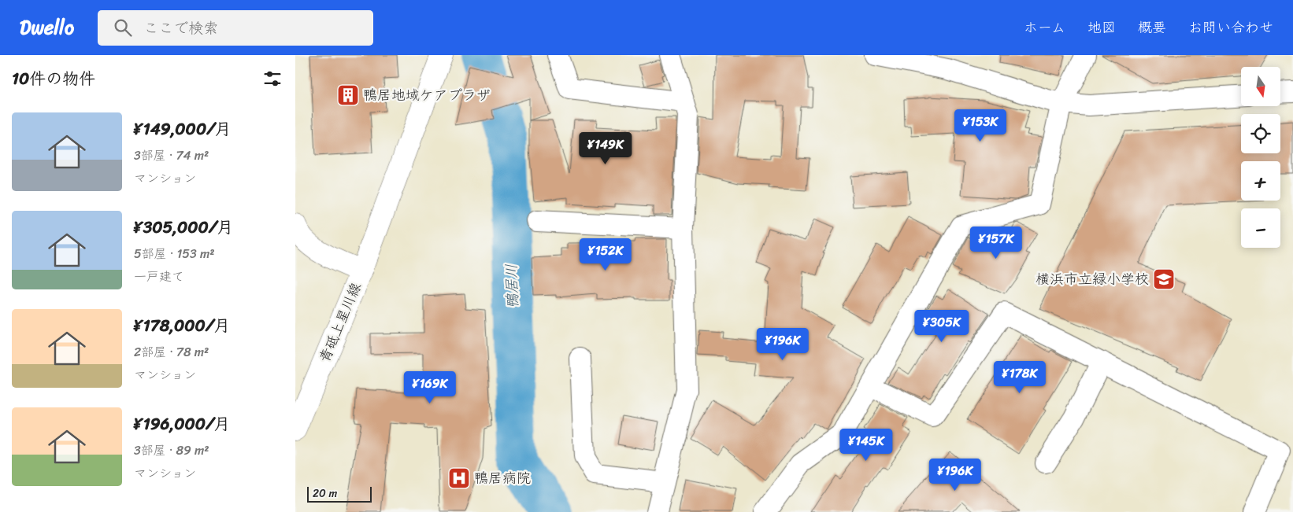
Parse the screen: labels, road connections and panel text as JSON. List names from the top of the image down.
{
  "streets": {
    "main road": ["青砥上星川線"]
  },
  "water": ["鴨居川"],
  "places": {
    "building": ["鴨居地域ケアプラザ"],
    "school or university": ["横浜市立緑小学校"],
    "hospital": ["鴨居病院"]
  },
  "scale_bar": "20 m",
  "north": "bottom",
  "page": {
    "header": "Dwello",
    "search": "ここで検索",
    "nav": [
      "ホーム",
      "地図",
      "概要",
      "お問い合わせ"
    ],
    "heading": "10件の物件",
    "map_buttons": ["+", "−"],
    "list": [
      {
        "name": "¥149,000/月",
        "note": "3部屋 · 74 m² · マンション"
      },
      {
        "name": "¥305,000/月",
        "note": "5部屋 · 153 m² · 一戸建て"
      },
      {
        "name": "¥178,000/月",
        "note": "2部屋 · 78 m² · マンション"
      },
      {
        "name": "¥196,000/月",
        "note": "3部屋 · 89 m² · マンション"
      }
    ],
    "price": [
      "¥153K",
      "¥149K",
      "¥157K",
      "¥152K",
      "¥305K",
      "¥196K",
      "¥178K",
      "¥169K",
      "¥145K",
      "¥196K"
    ],
    "scale": "20 m"
  }
}
